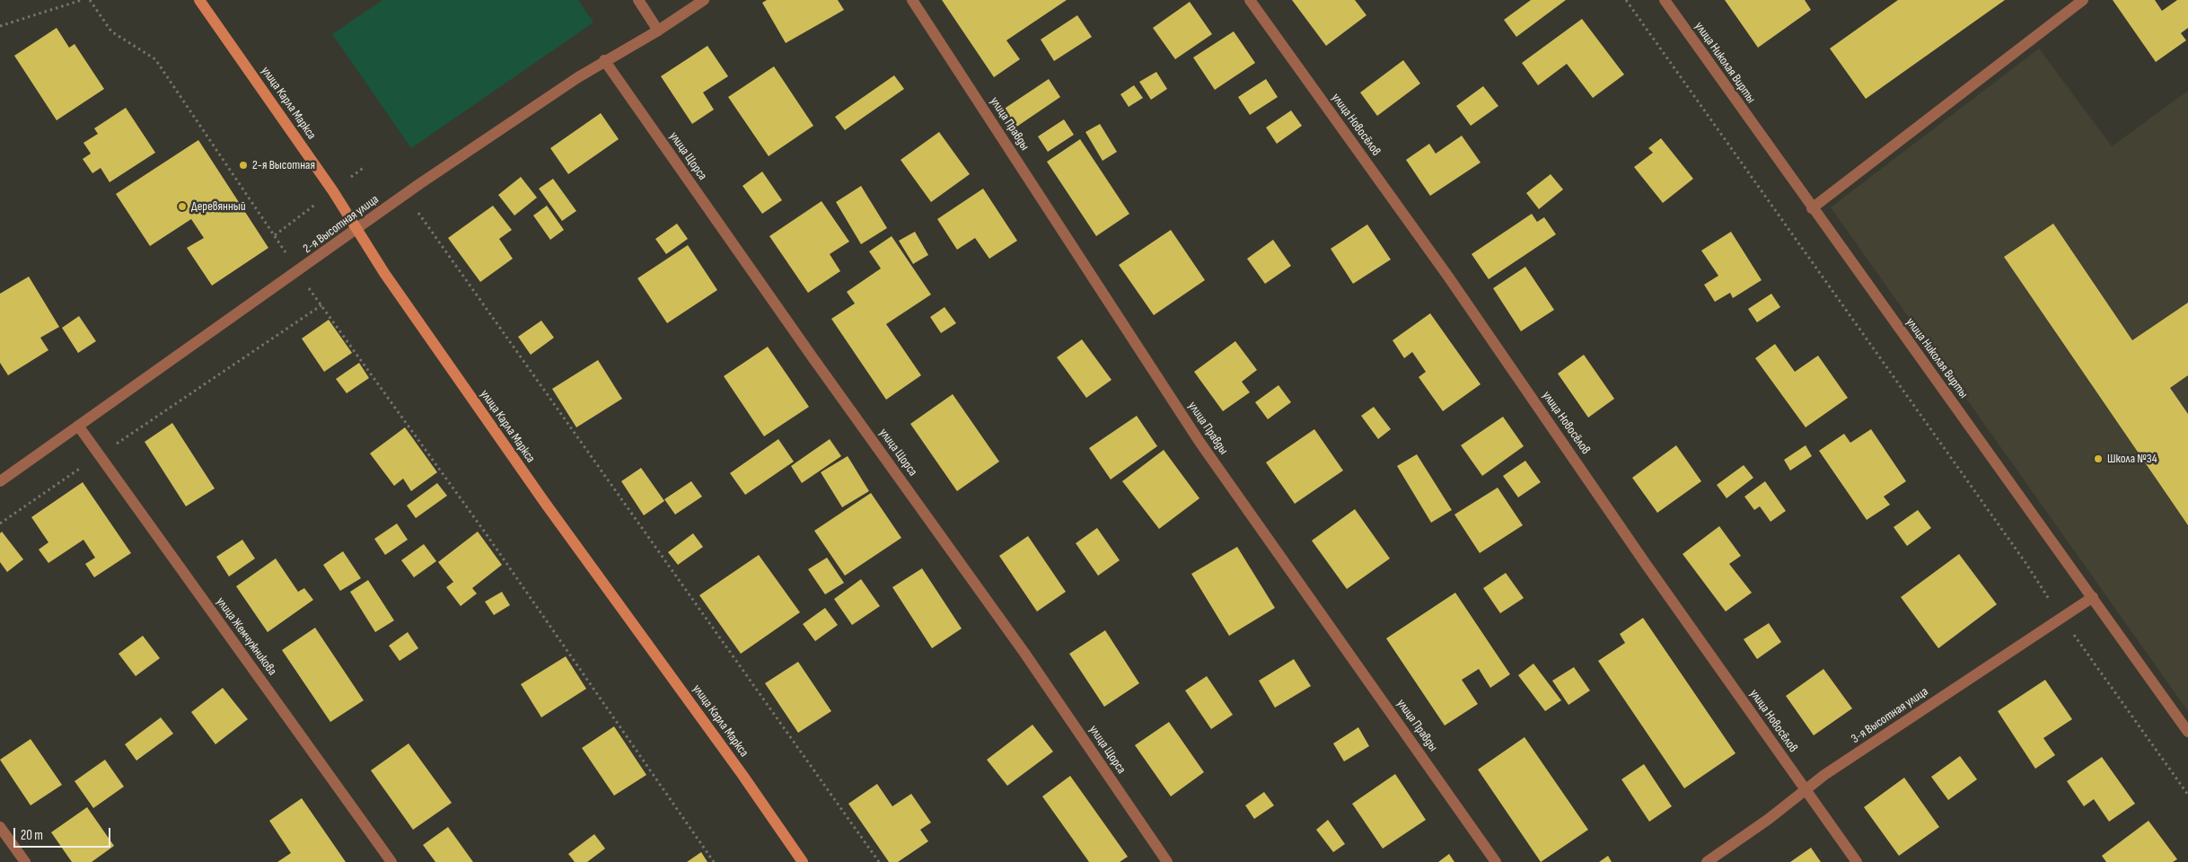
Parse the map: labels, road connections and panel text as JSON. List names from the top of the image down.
{
  "streets": {
    "main road": ["улица Карла Маркса"],
    "street": [
      "улица Николая Вирты",
      "улица Правды",
      "улица Новосёлов",
      "улица Щорса",
      "2-я Высотная улица",
      "улица Жемчужникова",
      "3-я Высотная улица"
    ]
  },
  "crossings": [
    ["улица Николая Вирты", "3-я Высотная улица"],
    ["улица Карла Маркса", "2-я Высотная улица"],
    ["улица Новосёлов", "3-я Высотная улица"],
    ["улица Щорса", "2-я Высотная улица"],
    ["2-я Высотная улица", "улица Жемчужникова"]
  ],
  "places": ["2-я Высотная", "Деревянный", "Школа №34"],
  "scale_bar": "20 m"
}
